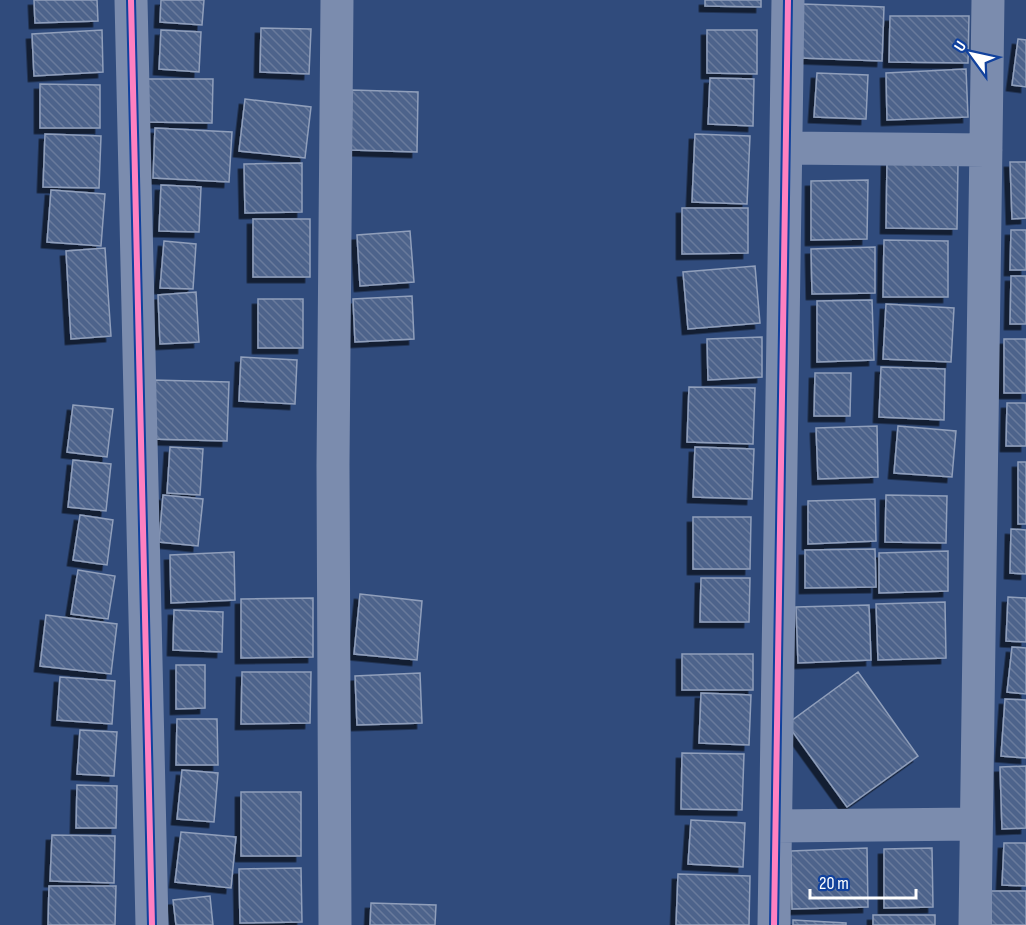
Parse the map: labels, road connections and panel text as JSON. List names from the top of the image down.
{
  "scale_bar": "20 m",
  "north": "top left"
}
